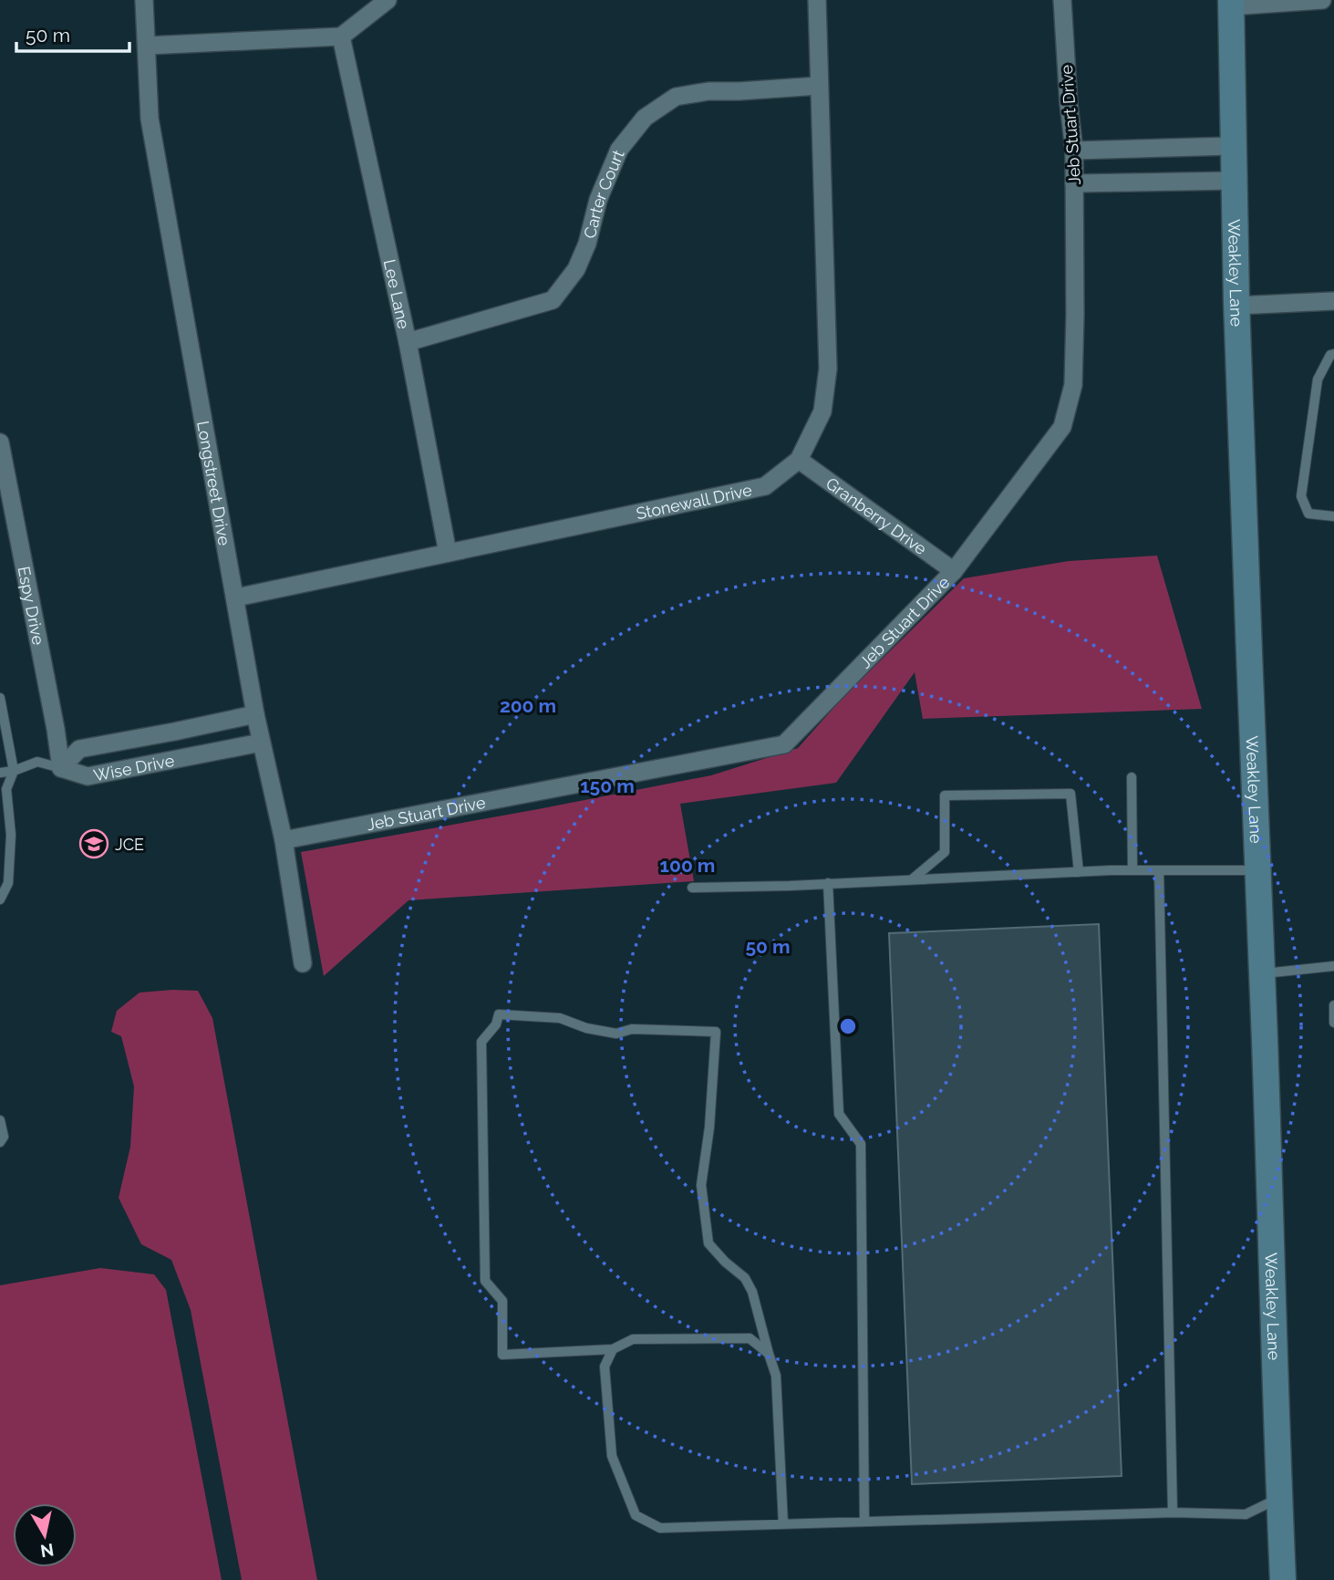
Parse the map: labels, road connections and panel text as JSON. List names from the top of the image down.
{
  "streets": {
    "main road": ["Weakley Lane"],
    "street": [
      "Jeb Stuart Drive",
      "Carter Court",
      "Lee Lane",
      "Longstreet Drive",
      "Stonewall Drive",
      "Granberry Drive",
      "Espy Drive",
      "Wise Drive"
    ]
  },
  "crossings": [
    ["Jeb Stuart Drive", "Longstreet Drive"],
    ["Jeb Stuart Drive", "Granberry Drive"],
    ["Carter Court", "Lee Lane"],
    ["Carter Court", "Stonewall Drive"],
    ["Lee Lane", "Stonewall Drive"],
    ["Longstreet Drive", "Stonewall Drive"],
    ["Longstreet Drive", "Wise Drive"],
    ["Stonewall Drive", "Granberry Drive"],
    ["Espy Drive", "Wise Drive"]
  ],
  "places": {
    "school or university": ["JCE"]
  },
  "scale_bar": "50 m",
  "north": "bottom",
  "rings": [
    "200 m",
    "150 m",
    "100 m",
    "50 m"
  ]
}
